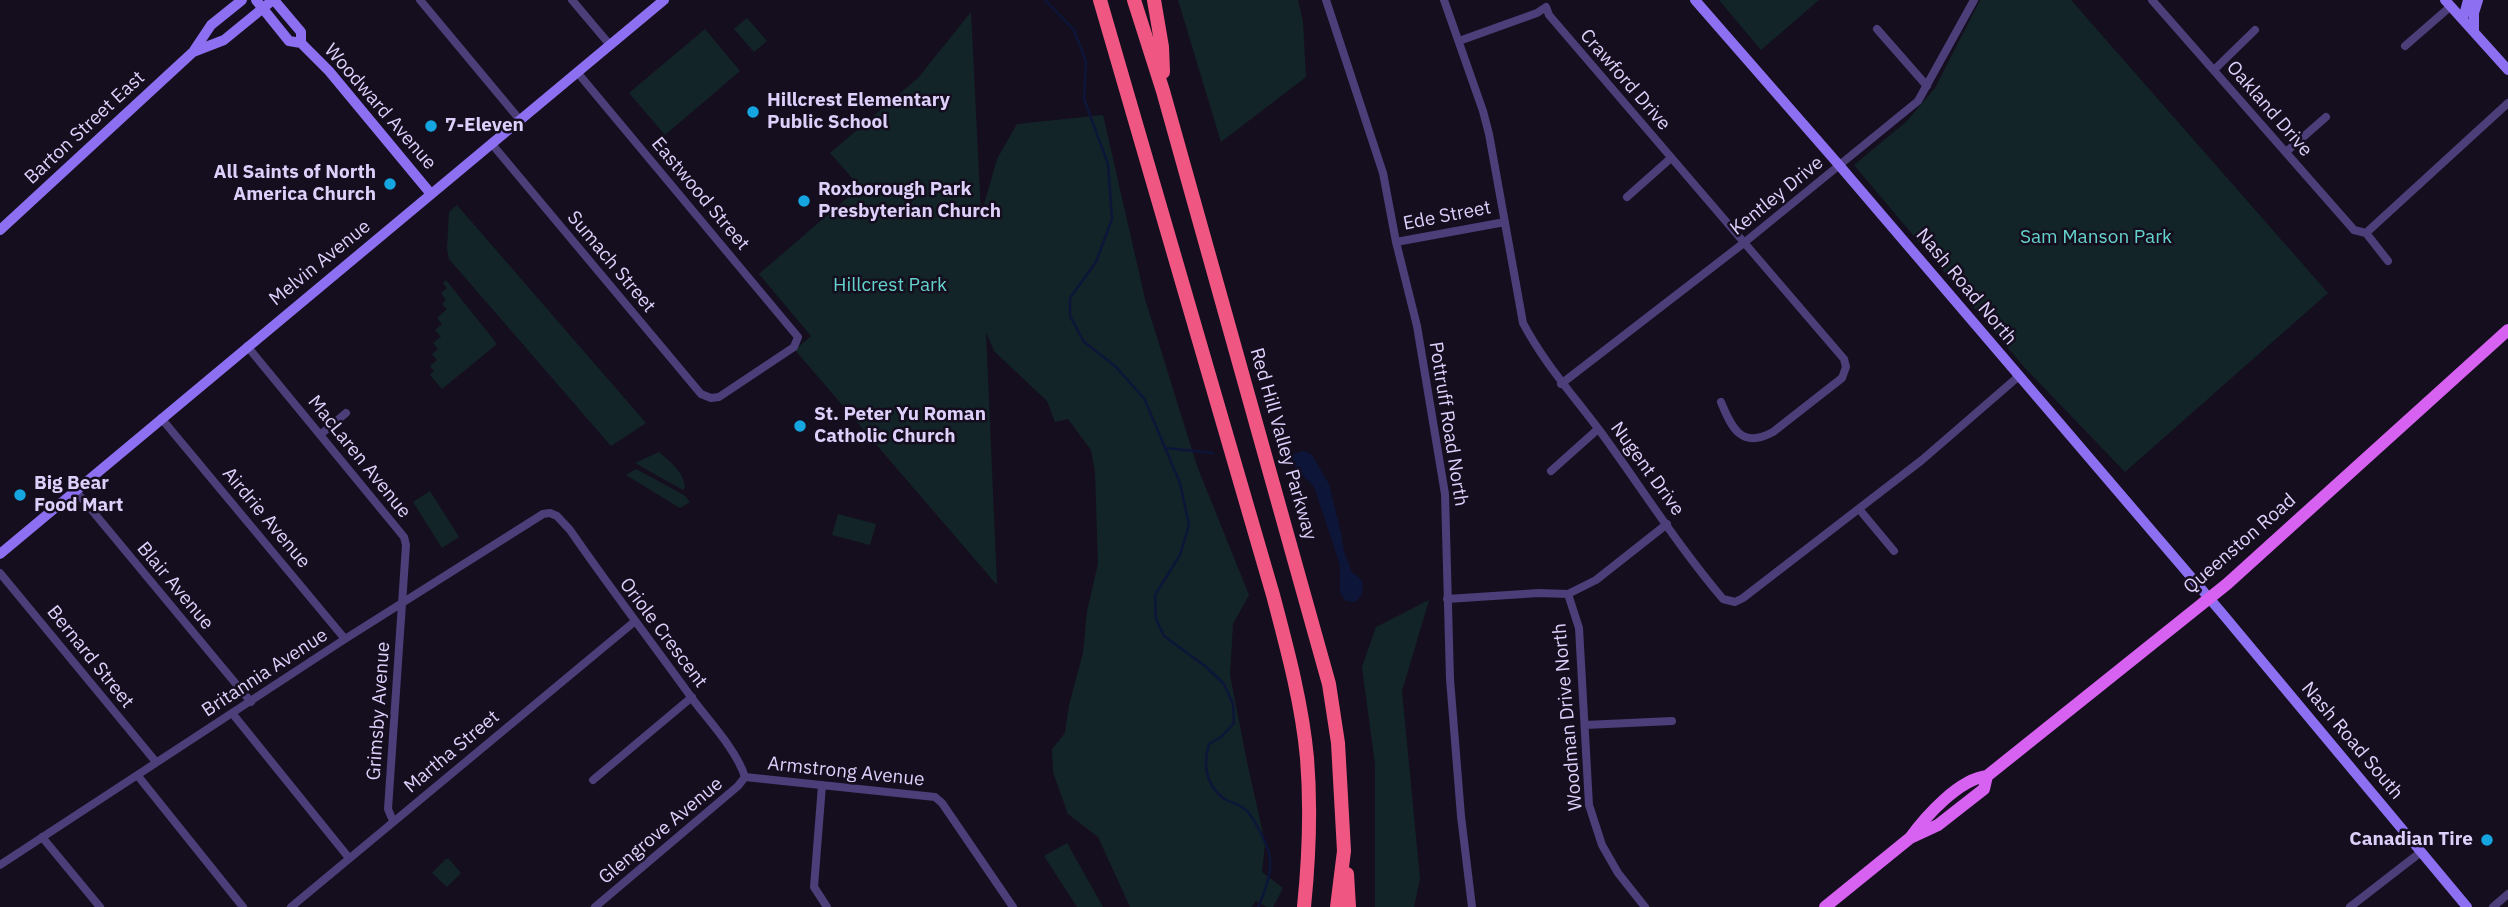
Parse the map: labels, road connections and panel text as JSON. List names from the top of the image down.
{
  "streets": {
    "highway": ["Red Hill Valley Parkway"],
    "main road": [
      "Woodward Avenue",
      "Barton Street East",
      "Melvin Avenue",
      "Nash Road North",
      "Queenston Road",
      "Nash Road South"
    ],
    "street": [
      "Crawford Drive",
      "Oakland Drive",
      "Eastwood Street",
      "Kentley Drive",
      "Ede Street",
      "Sumach Street",
      "Pottruff Road North",
      "MacLaren Avenue",
      "Nugent Drive",
      "Airdrie Avenue",
      "Blair Avenue",
      "Oriole Crescent",
      "Bernard Street",
      "Britannia Avenue",
      "Grimsby Avenue",
      "Woodman Drive North",
      "Martha Street",
      "Armstrong Avenue",
      "Glengrove Avenue"
    ]
  },
  "crossings": [
    ["Crawford Drive", "Kentley Drive"],
    ["Crawford Drive", "Nugent Drive"],
    ["Woodward Avenue", "Barton Street East"],
    ["Woodward Avenue", "Melvin Avenue"],
    ["Eastwood Street", "Sumach Street"],
    ["Eastwood Street", "Melvin Avenue"],
    ["Kentley Drive", "Nash Road North"],
    ["Kentley Drive", "Nugent Drive"],
    ["Ede Street", "Pottruff Road North"],
    ["Ede Street", "Nugent Drive"],
    ["Sumach Street", "Melvin Avenue"],
    ["Melvin Avenue", "MacLaren Avenue"],
    ["Melvin Avenue", "Airdrie Avenue"],
    ["Melvin Avenue", "Blair Avenue"],
    ["Nash Road North", "Nugent Drive"],
    ["Nash Road North", "Queenston Road"],
    ["Nash Road North", "Nash Road South"],
    ["MacLaren Avenue", "Britannia Avenue"],
    ["MacLaren Avenue", "Grimsby Avenue"],
    ["Airdrie Avenue", "Britannia Avenue"],
    ["Queenston Road", "Nash Road South"],
    ["Blair Avenue", "Britannia Avenue"],
    ["Oriole Crescent", "Britannia Avenue"],
    ["Oriole Crescent", "Martha Street"],
    ["Oriole Crescent", "Armstrong Avenue"],
    ["Oriole Crescent", "Glengrove Avenue"],
    ["Bernard Street", "Britannia Avenue"],
    ["Britannia Avenue", "Grimsby Avenue"],
    ["Grimsby Avenue", "Martha Street"],
    ["Armstrong Avenue", "Glengrove Avenue"]
  ],
  "parks": ["Sam Manson Park", "Hillcrest Park"],
  "places": [
    "Hillcrest Elementary Public School",
    "7-Eleven",
    "All Saints of North America Church",
    "Roxborough Park Presbyterian Church",
    "St. Peter Yu Roman Catholic Church",
    "Big Bear Food Mart",
    "Canadian Tire"
  ]
}
